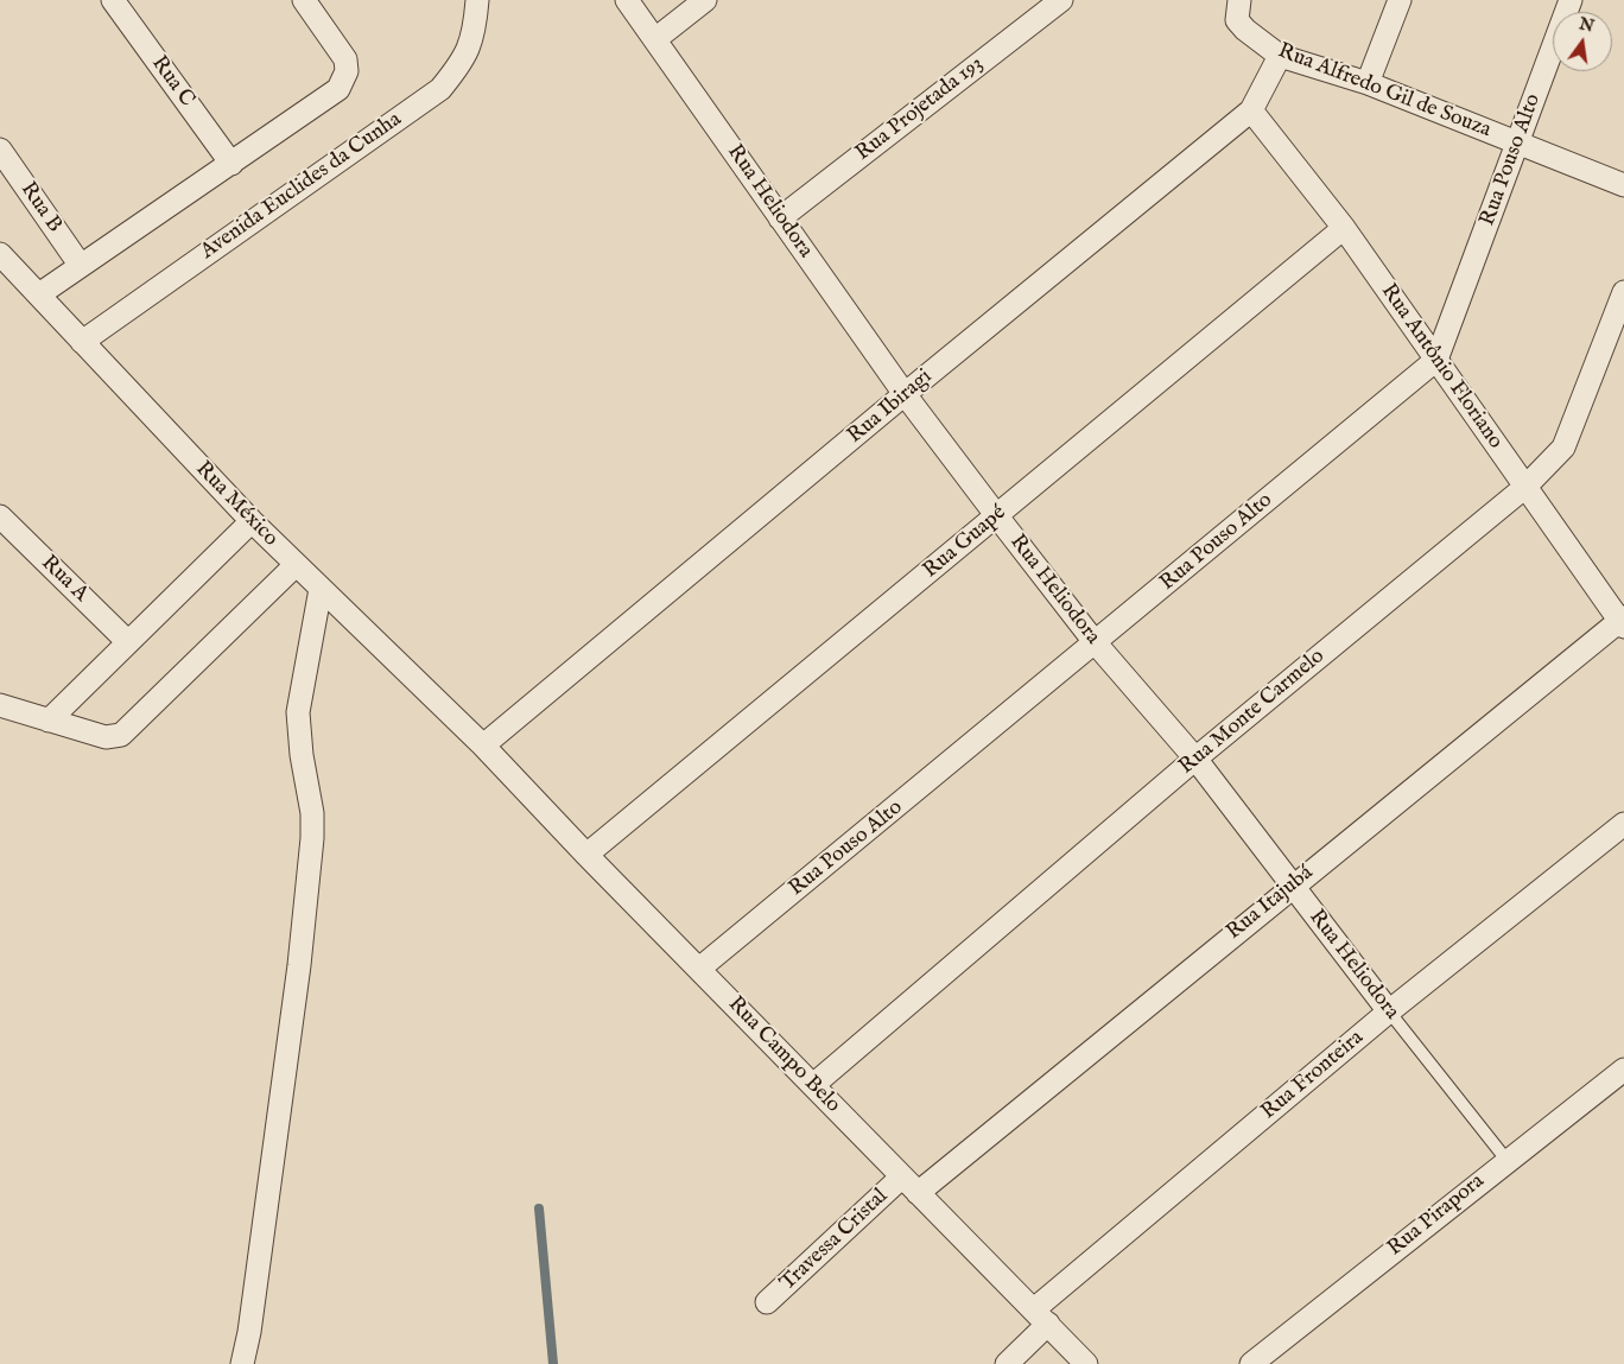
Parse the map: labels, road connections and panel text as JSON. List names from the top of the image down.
{
  "streets": {
    "street": [
      "Rua C",
      "Rua Alfredo Gil de Souza",
      "Rua Projetada 193",
      "Rua Pouso Alto",
      "Avenida Euclides da Cunha",
      "Rua Heliodora",
      "Rua B",
      "Rua Antônio Floriano",
      "Rua Ibiragi",
      "Rua México",
      "Rua Guapé",
      "Rua A",
      "Rua Monte Carmelo",
      "Rua Itajubá",
      "Rua Campo Belo",
      "Rua Fronteira",
      "Rua Pirapora",
      "Travessa Cristal"
    ]
  },
  "crossings": [
    ["Rua Alfredo Gil de Souza", "Rua Pouso Alto"],
    ["Rua Alfredo Gil de Souza", "Rua Ibiragi"],
    ["Rua Projetada 193", "Rua Heliodora"],
    ["Rua Pouso Alto", "Rua Heliodora"],
    ["Rua Pouso Alto", "Rua Antônio Floriano"],
    ["Rua Pouso Alto", "Rua Campo Belo"],
    ["Avenida Euclides da Cunha", "Rua México"],
    ["Rua Heliodora", "Rua Ibiragi"],
    ["Rua Heliodora", "Rua Guapé"],
    ["Rua Heliodora", "Rua Monte Carmelo"],
    ["Rua Heliodora", "Rua Itajubá"],
    ["Rua Heliodora", "Rua Fronteira"],
    ["Rua Heliodora", "Rua Pirapora"],
    ["Rua Antônio Floriano", "Rua Ibiragi"],
    ["Rua Antônio Floriano", "Rua Guapé"],
    ["Rua Antônio Floriano", "Rua Monte Carmelo"],
    ["Rua Antônio Floriano", "Rua Itajubá"],
    ["Rua Ibiragi", "Rua México"],
    ["Rua Ibiragi", "Rua Campo Belo"],
    ["Rua México", "Rua Campo Belo"],
    ["Rua Guapé", "Rua Campo Belo"],
    ["Rua Monte Carmelo", "Rua Campo Belo"],
    ["Rua Itajubá", "Rua Campo Belo"],
    ["Rua Itajubá", "Travessa Cristal"],
    ["Rua Campo Belo", "Rua Fronteira"],
    ["Rua Campo Belo", "Travessa Cristal"]
  ],
  "north": "top"
}
